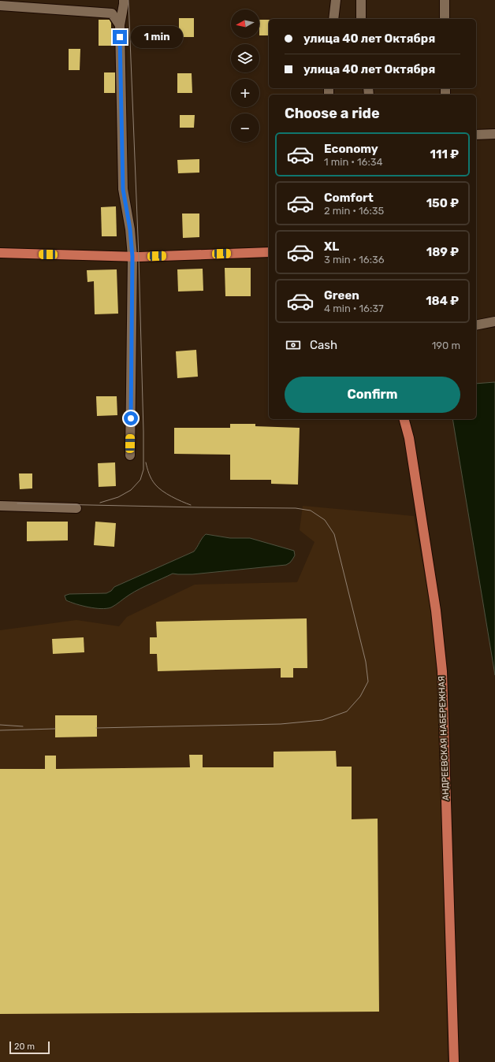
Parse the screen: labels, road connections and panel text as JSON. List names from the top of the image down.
{
  "streets": {
    "main road": ["АНДРЕЕВСКАЯ НАБЕРЕЖНАЯ"]
  },
  "scale_bar": "20 m",
  "north": "left",
  "page": {
    "map_buttons": ["+", "−"],
    "banner": ["улица 40 лет Октября", "улица 40 лет Октября"],
    "bubble": "1 min",
    "heading": "Choose a ride",
    "list": [
      {
        "name": "Economy",
        "note": "1 min · 16:34",
        "value": "111 ₽"
      },
      {
        "name": "Comfort",
        "note": "2 min · 16:35",
        "value": "150 ₽"
      },
      {
        "name": "XL",
        "note": "3 min · 16:36",
        "value": "189 ₽"
      },
      {
        "name": "Green",
        "note": "4 min · 16:37",
        "value": "184 ₽"
      }
    ],
    "pay": ["Cash", "190 m"],
    "buttons": "Confirm",
    "scale": "20 m"
  }
}
